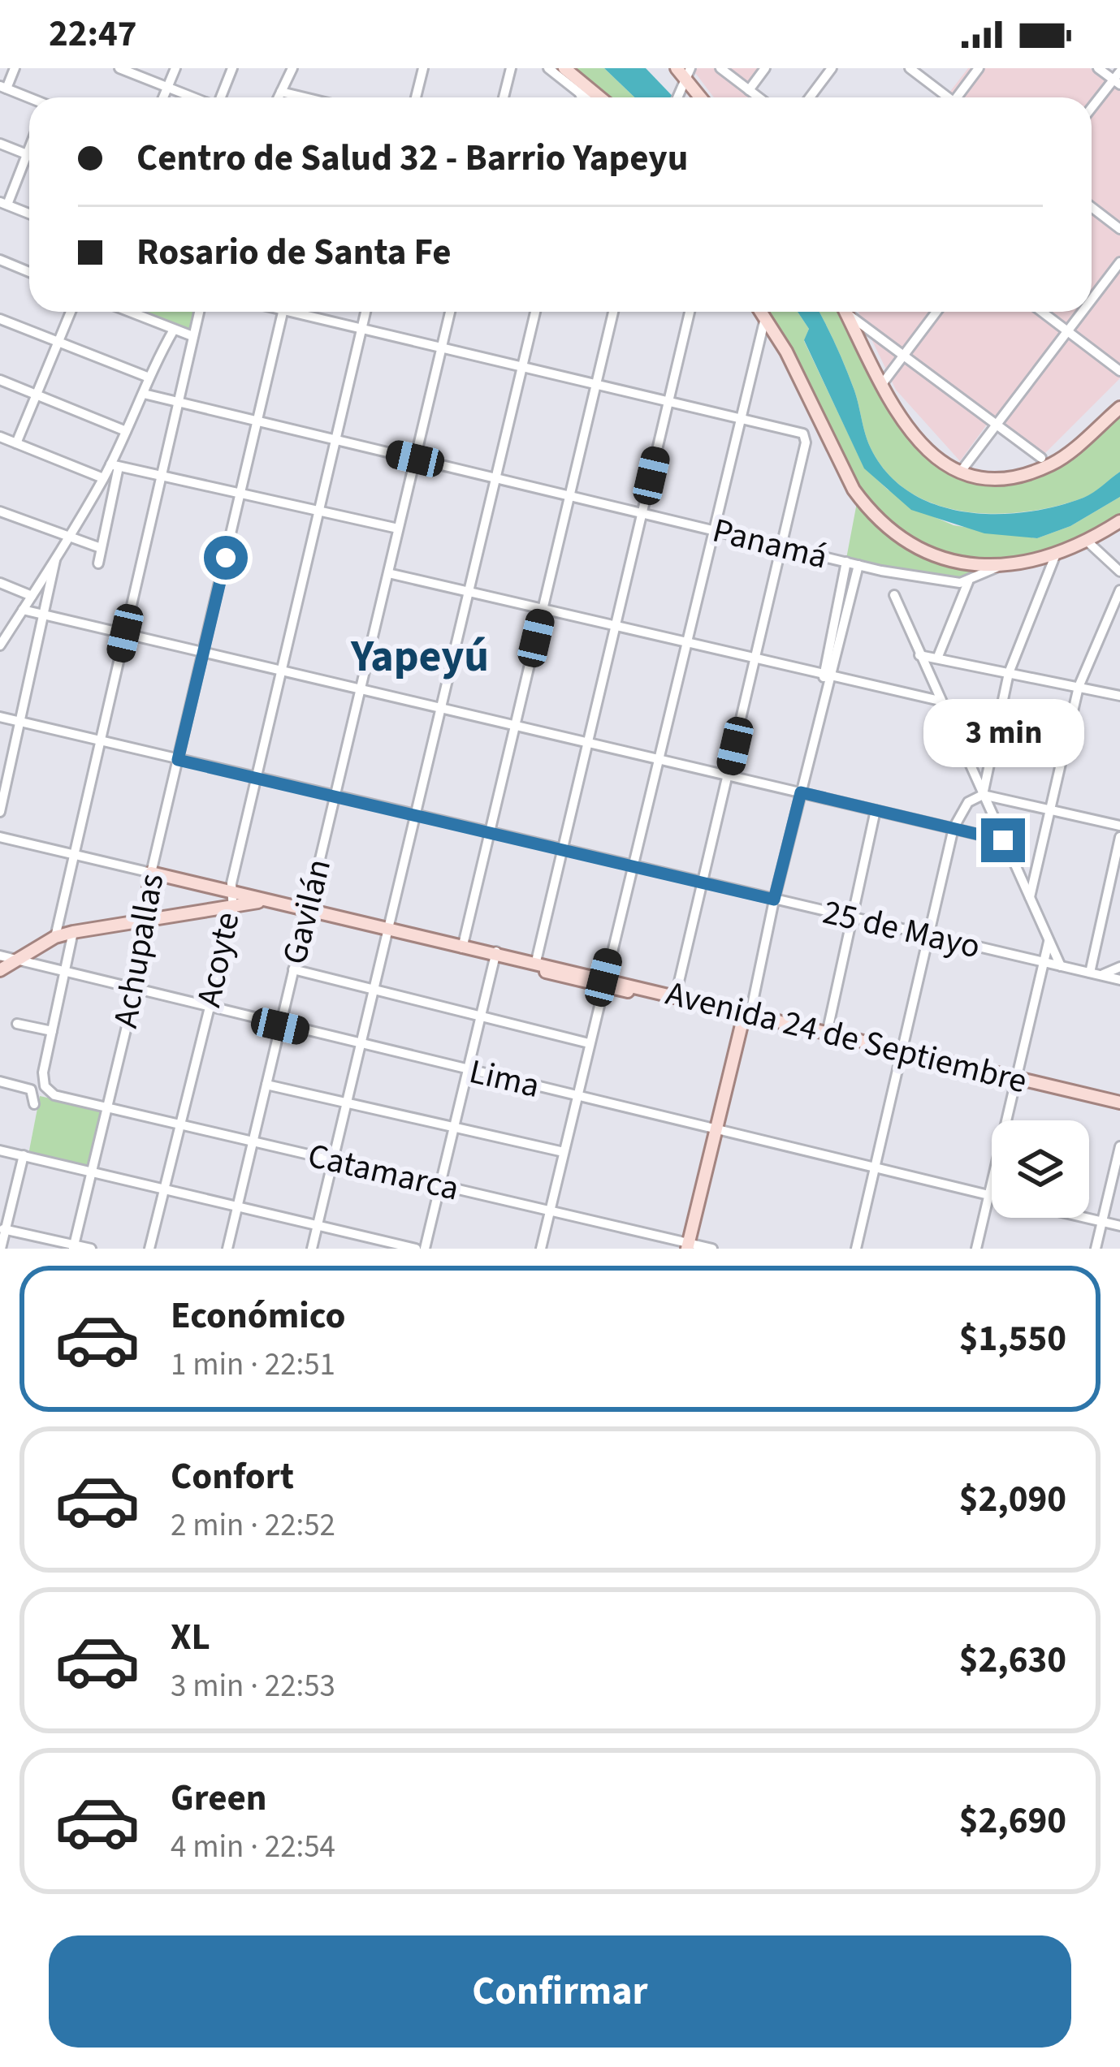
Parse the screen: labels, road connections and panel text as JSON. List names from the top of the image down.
{
  "streets": {
    "main road": ["Achupallas", "Avenida 24 de Septiembre"],
    "street": [
      "Panamá",
      "Gavilán",
      "25 de Mayo",
      "Acoyte",
      "Lima",
      "Catamarca"
    ]
  },
  "crossings": [
    ["Panamá", "Gavilán"],
    ["Panamá", "Achupallas"],
    ["Panamá", "Acoyte"],
    ["Gavilán", "25 de Mayo"],
    ["Gavilán", "Avenida 24 de Septiembre"],
    ["Gavilán", "Lima"],
    ["Gavilán", "Catamarca"],
    ["25 de Mayo", "Achupallas"],
    ["25 de Mayo", "Acoyte"],
    ["Achupallas", "Lima"],
    ["Achupallas", "Catamarca"],
    ["Acoyte", "Avenida 24 de Septiembre"],
    ["Acoyte", "Lima"],
    ["Acoyte", "Catamarca"]
  ],
  "districts": ["Yapeyú"],
  "page": {
    "status": "22:47",
    "banner": ["Centro de Salud 32 - Barrio Yapeyu", "Rosario de Santa Fe"],
    "bubble": "3 min",
    "list": [
      {
        "name": "Económico",
        "note": "1 min · 22:51",
        "value": "$1,550"
      },
      {
        "name": "Confort",
        "note": "2 min · 22:52",
        "value": "$2,090"
      },
      {
        "name": "XL",
        "note": "3 min · 22:53",
        "value": "$2,630"
      },
      {
        "name": "Green",
        "note": "4 min · 22:54",
        "value": "$2,690"
      }
    ],
    "buttons": "Confirmar"
  }
}
